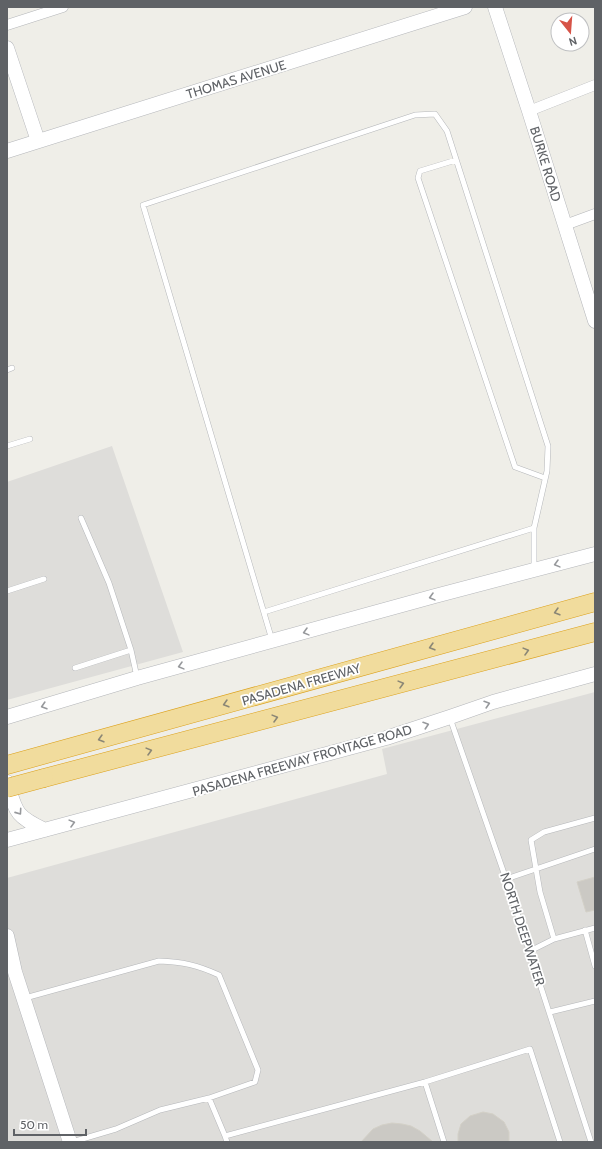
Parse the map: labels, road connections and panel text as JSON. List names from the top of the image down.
{
  "streets": {
    "highway": ["PASADENA FREEWAY"],
    "main road": ["THOMAS AVENUE", "BURKE ROAD", "PASADENA FREEWAY FRONTAGE ROAD"],
    "lane": ["NORTH DEEPWATER"]
  },
  "crossings": [
    ["PASADENA FREEWAY FRONTAGE ROAD", "NORTH DEEPWATER"]
  ],
  "scale_bar": "50 m",
  "north": "bottom"
}
